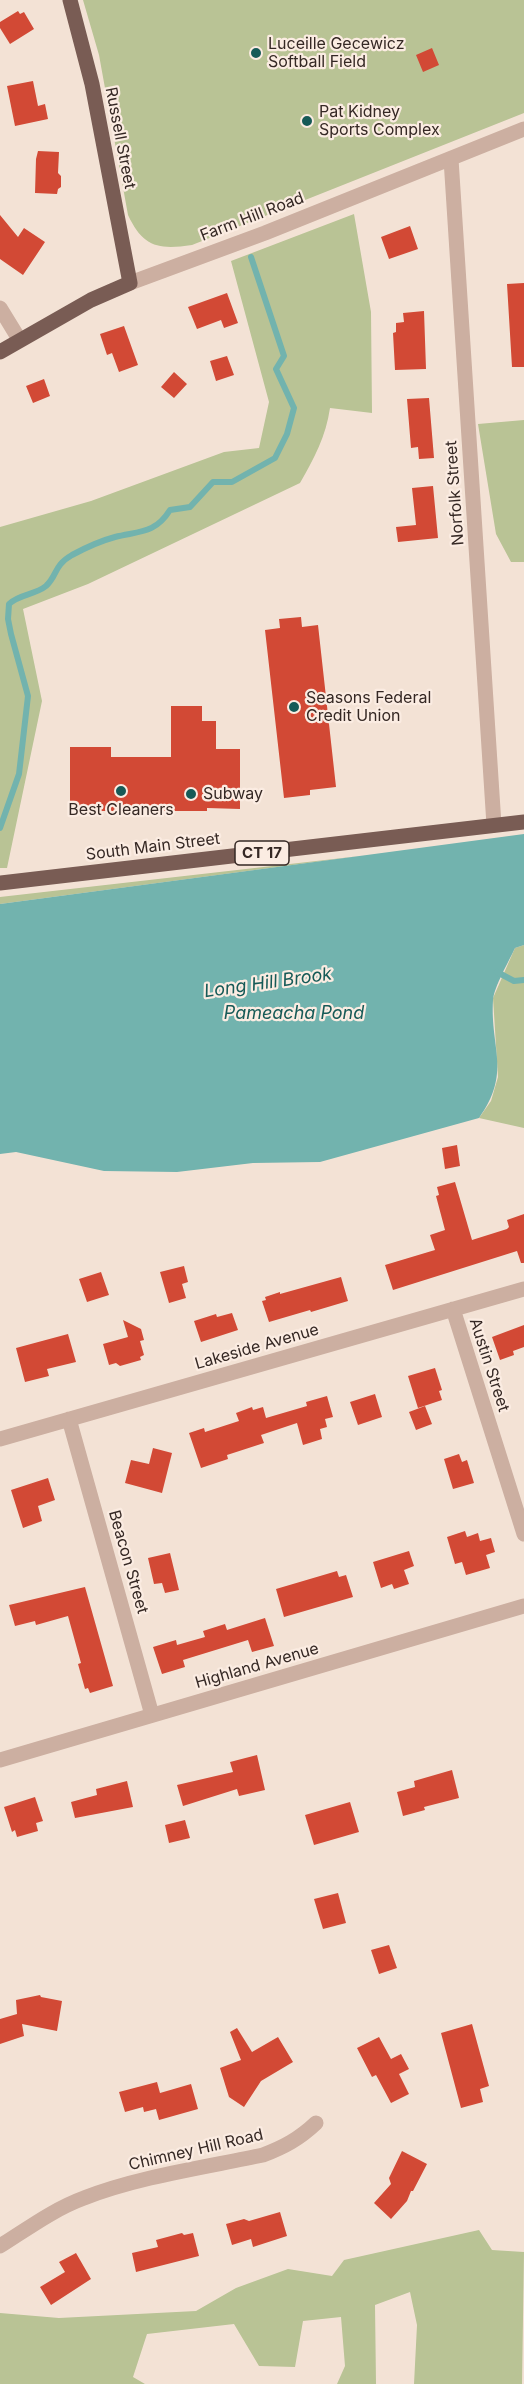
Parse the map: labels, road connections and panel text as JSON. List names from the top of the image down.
{
  "streets": {
    "main road": [
      "Russell Street",
      "Farm Hill Road",
      "South Main Street",
      "CT 17"
    ],
    "street": [
      "Norfolk Street",
      "Lakeside Avenue",
      "Austin Street",
      "Beacon Street",
      "Highland Avenue",
      "Chimney Hill Road"
    ]
  },
  "crossings": [
    ["Russell Street", "Farm Hill Road"],
    ["Farm Hill Road", "Norfolk Street"],
    ["Norfolk Street", "South Main Street"],
    ["Lakeside Avenue", "Austin Street"],
    ["Lakeside Avenue", "Beacon Street"],
    ["Beacon Street", "Highland Avenue"]
  ],
  "water": ["Long Hill Brook", "Pameacha Pond"],
  "places": [
    "Luceille Gecewicz Softball Field",
    "Pat Kidney Sports Complex",
    "Seasons Federal Credit Union",
    "Best Cleaners",
    "Subway"
  ]
}
